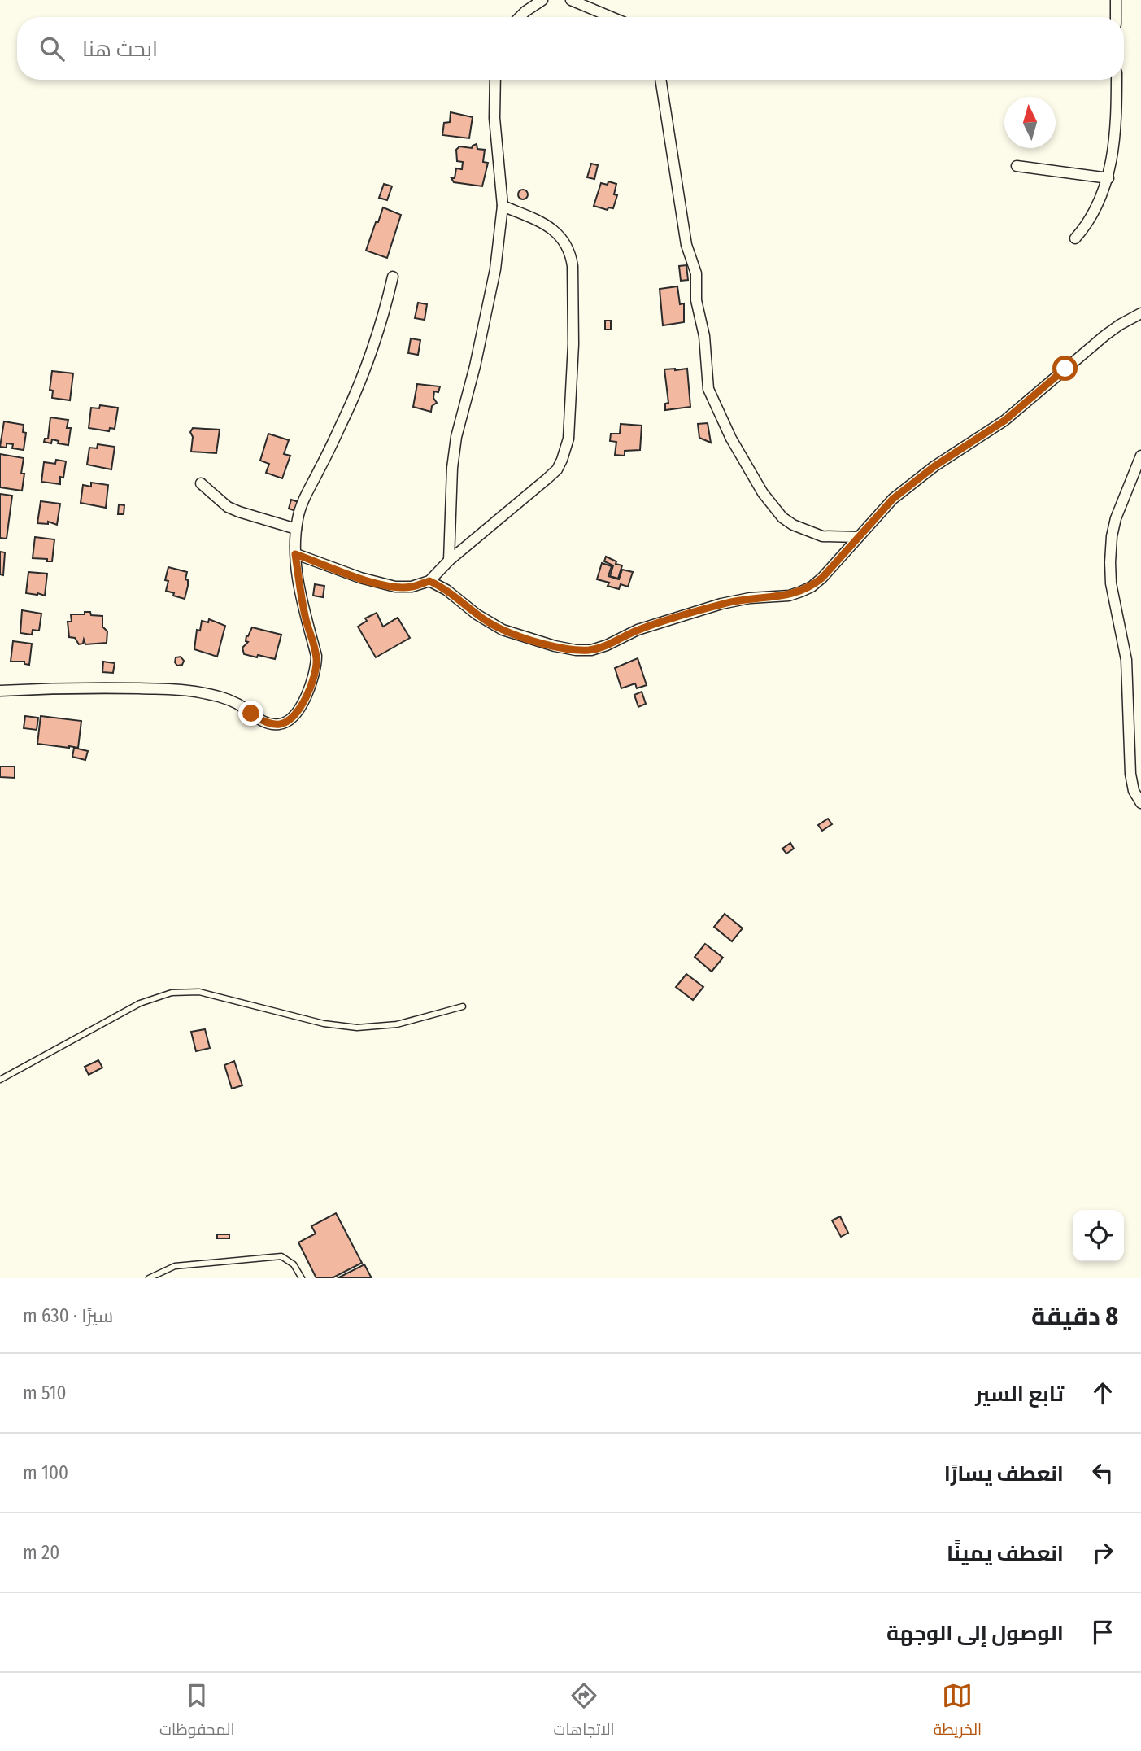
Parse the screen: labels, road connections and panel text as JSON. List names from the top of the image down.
{
  "north": "top",
  "page": {
    "search": "ابحث هنا",
    "heading": ["8 دقيقة", "سيرًا · 630 m"],
    "list": [
      ["تابع السير", "510 m"],
      ["انعطف يسارًا", "100 m"],
      ["انعطف يمينًا", "20 m"],
      "الوصول إلى الوجهة"
    ],
    "nav": ["الخريطة", "الاتجاهات", "المحفوظات"]
  }
}
